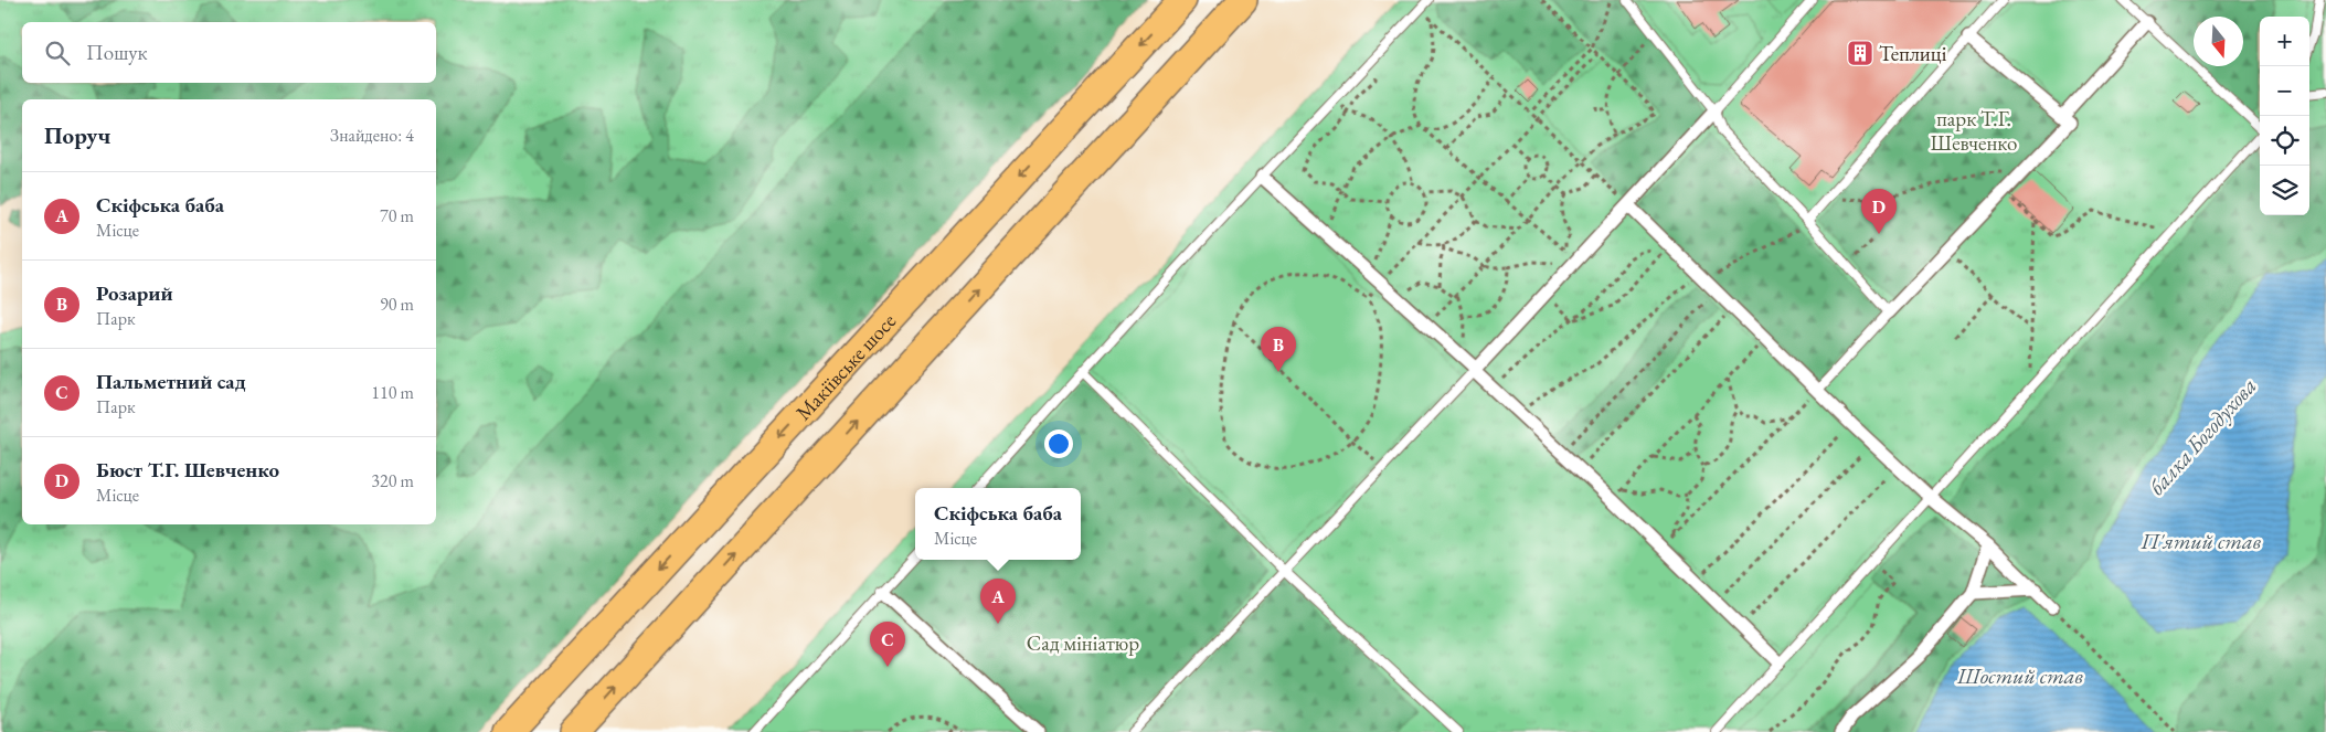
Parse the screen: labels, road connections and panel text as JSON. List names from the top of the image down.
{
  "streets": {
    "main road": ["Макіївське шосе"]
  },
  "water": ["балка Богодухова", "П'ятий став", "Шостий став"],
  "parks": ["парк Т.Г. Шевченко", "Сад мініатюр"],
  "places": {
    "building": ["Теплиці"]
  },
  "north": "bottom",
  "page": {
    "map_buttons": ["+", "−"],
    "search": "Пошук",
    "heading": ["Поруч", "Знайдено: 4"],
    "list": [
      {
        "mark": "A",
        "name": "Скіфська баба",
        "note": "Місце",
        "value": "70 m"
      },
      {
        "mark": "B",
        "name": "Розарий",
        "note": "Парк",
        "value": "90 m"
      },
      {
        "mark": "C",
        "name": "Пальметний сад",
        "note": "Парк",
        "value": "110 m"
      },
      {
        "mark": "D",
        "name": "Бюст Т.Г. Шевченко",
        "note": "Місце",
        "value": "320 m"
      }
    ],
    "pins": [
      "D",
      "B",
      "A",
      "C"
    ],
    "popup": ["Скіфська баба", "Місце"]
  }
}
